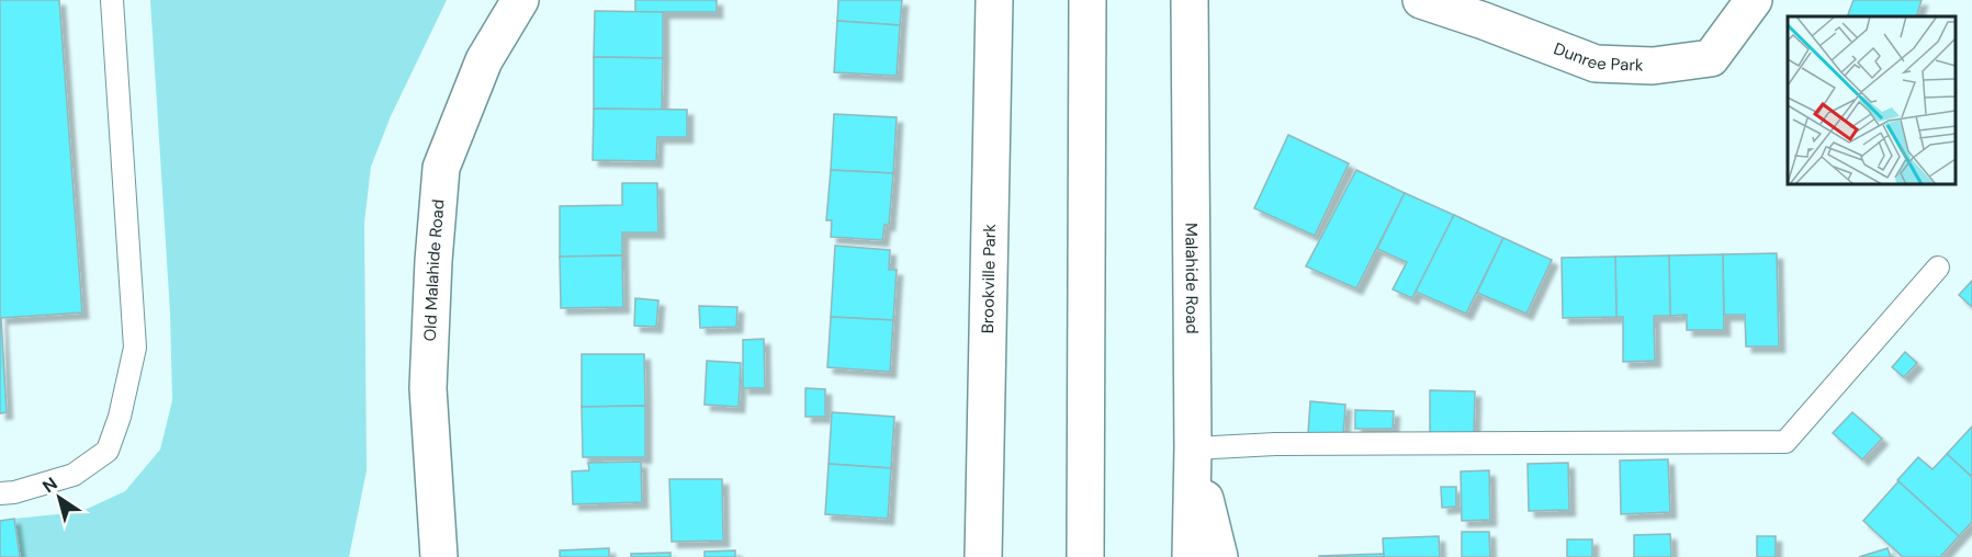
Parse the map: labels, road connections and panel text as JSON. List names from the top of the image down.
{
  "streets": {
    "street": [
      "Dunree Park",
      "Old Malahide Road",
      "Brookville Park",
      "Malahide Road"
    ]
  },
  "north": "top left"
}
